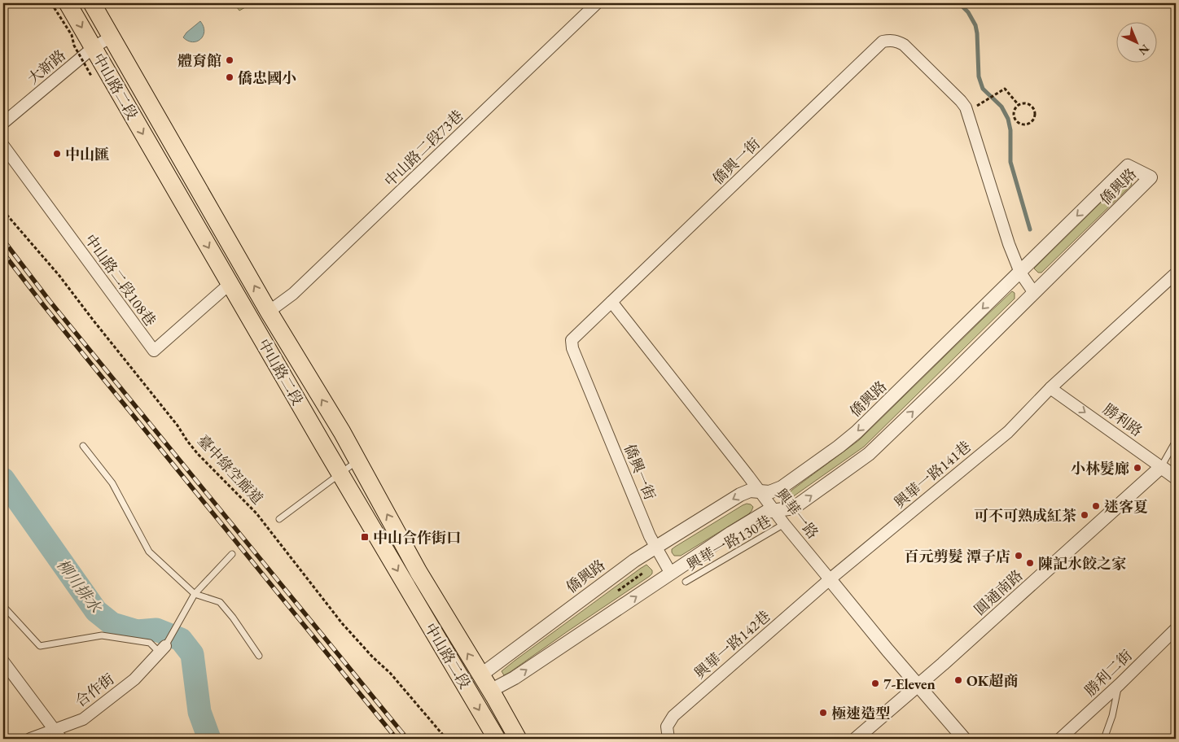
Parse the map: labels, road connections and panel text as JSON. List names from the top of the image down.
{
  "streets": {
    "main road": ["中山路二段"],
    "street": [
      "大新路",
      "中山路二段73巷",
      "僑興一街",
      "僑興路",
      "中山路二段108巷",
      "勝利路",
      "興華一路141巷",
      "興華一路",
      "圓通南路",
      "興華一路142巷",
      "勝利二街",
      "合作街"
    ],
    "lane": ["興華一路130巷"],
    "path": ["臺中綠空廊道"]
  },
  "crossings": [
    ["大新路", "中山路二段"],
    ["中山路二段", "中山路二段73巷"],
    ["中山路二段", "僑興路"],
    ["中山路二段", "中山路二段108巷"],
    ["僑興一街", "僑興路"],
    ["僑興一街", "興華一路"],
    ["僑興路", "興華一路"],
    ["勝利路", "興華一路141巷"],
    ["勝利路", "圓通南路"],
    ["興華一路141巷", "興華一路"],
    ["興華一路141巷", "興華一路142巷"],
    ["興華一路", "興華一路130巷"],
    ["興華一路", "圓通南路"],
    ["興華一路", "興華一路142巷"]
  ],
  "one_way": ["勝利路"],
  "water": ["柳川排水"],
  "places": {
    "other": [
      "體育館",
      "僑忠國小",
      "中山匯",
      "小林髮廊",
      "迷客夏",
      "可不可熟成紅茶",
      "百元剪髮 潭子店",
      "陳記水餃之家",
      "OK超商",
      "7-Eleven",
      "極速造型"
    ],
    "transit": ["中山合作街口"]
  },
  "north": "bottom right"
}
